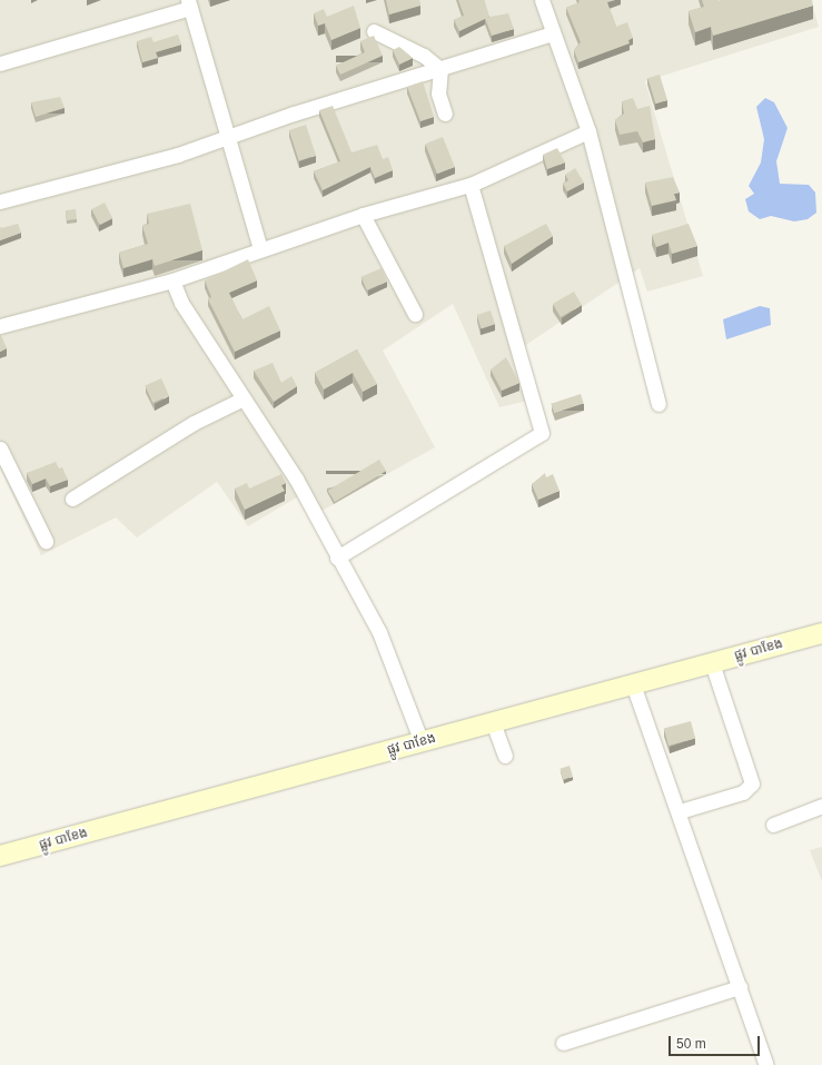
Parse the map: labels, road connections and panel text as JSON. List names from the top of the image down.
{
  "streets": {
    "street": ["ផ្លូវ បាខែង"]
  },
  "scale_bar": "50 m"
}
